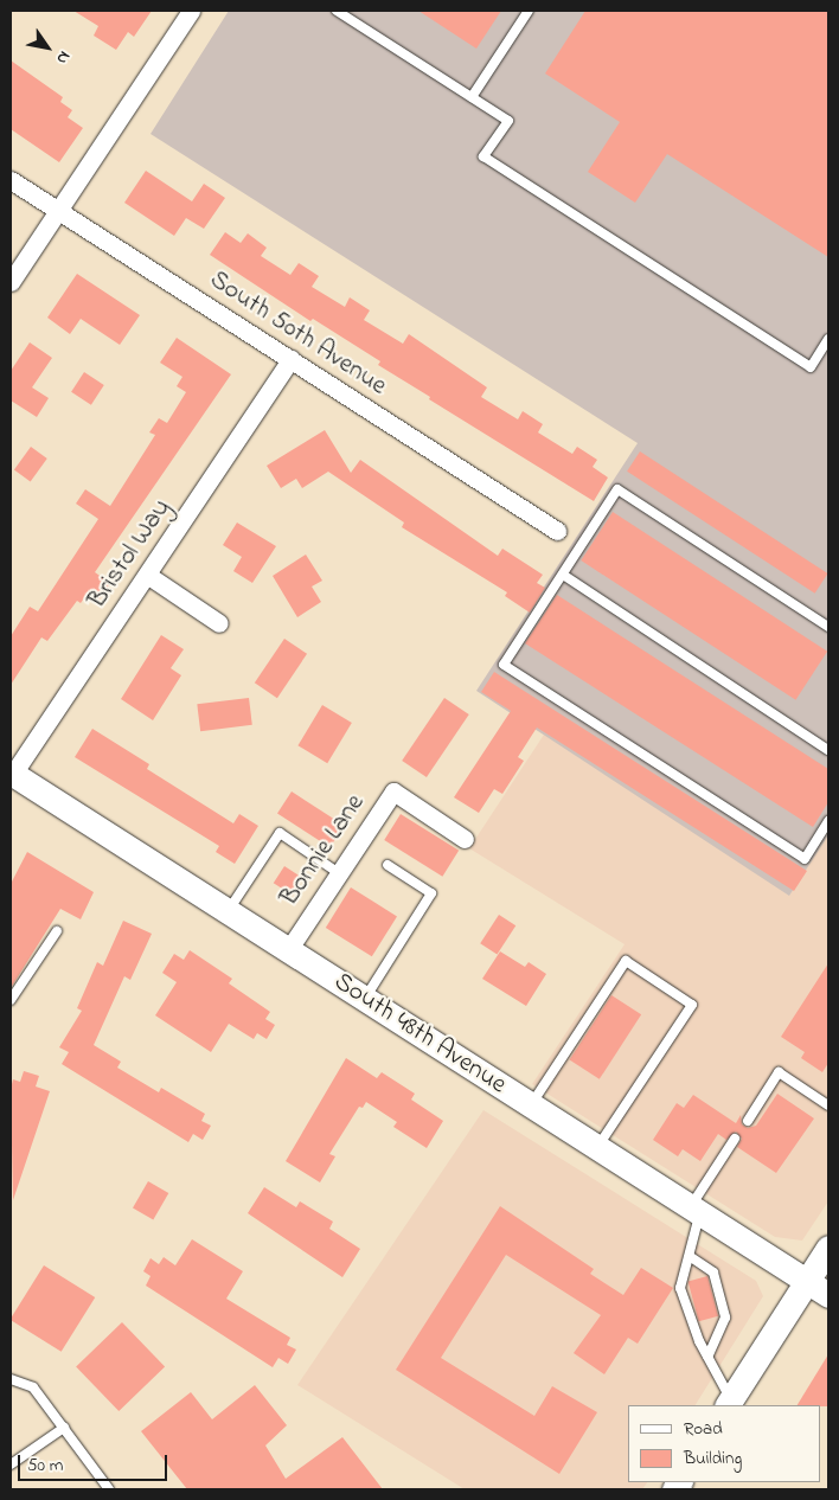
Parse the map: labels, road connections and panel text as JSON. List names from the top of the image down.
{
  "streets": {
    "street": [
      "South 50th Avenue",
      "Bristol Way",
      "Bonnie Lane",
      "South 48th Avenue"
    ]
  },
  "crossings": [
    ["South 50th Avenue", "Bristol Way"],
    ["Bristol Way", "South 48th Avenue"],
    ["Bonnie Lane", "South 48th Avenue"]
  ],
  "legend": ["Road", "Building"],
  "scale_bar": "50 m",
  "north": "bottom right"
}
